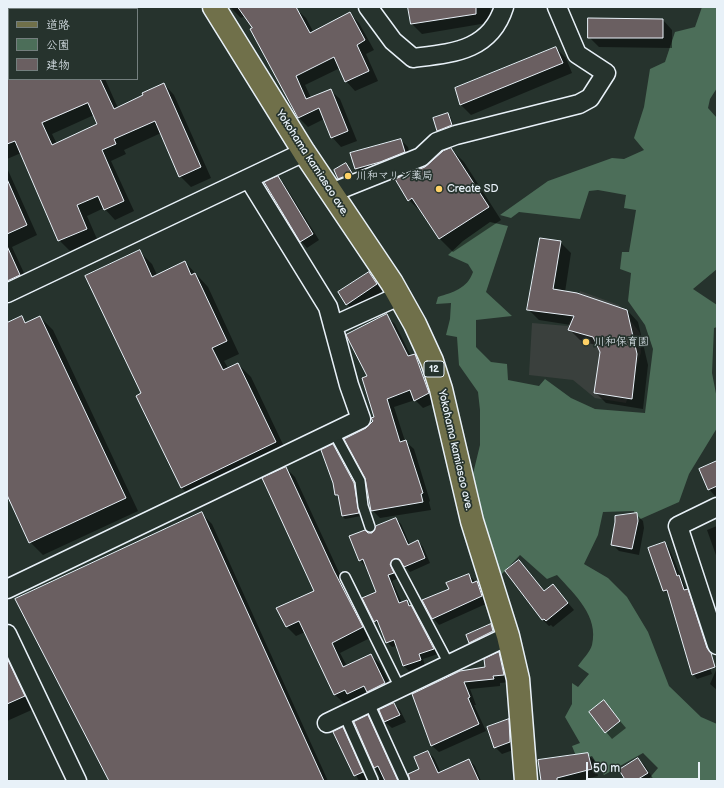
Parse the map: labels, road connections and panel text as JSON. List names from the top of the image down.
{
  "streets": {
    "main road": ["Yokohama kamiasao ave.", "12"]
  },
  "places": ["川和マリン薬局", "Create SD", "川和保育園"],
  "legend": ["道路", "公園", "建物"],
  "scale_bar": "50 m"
}
